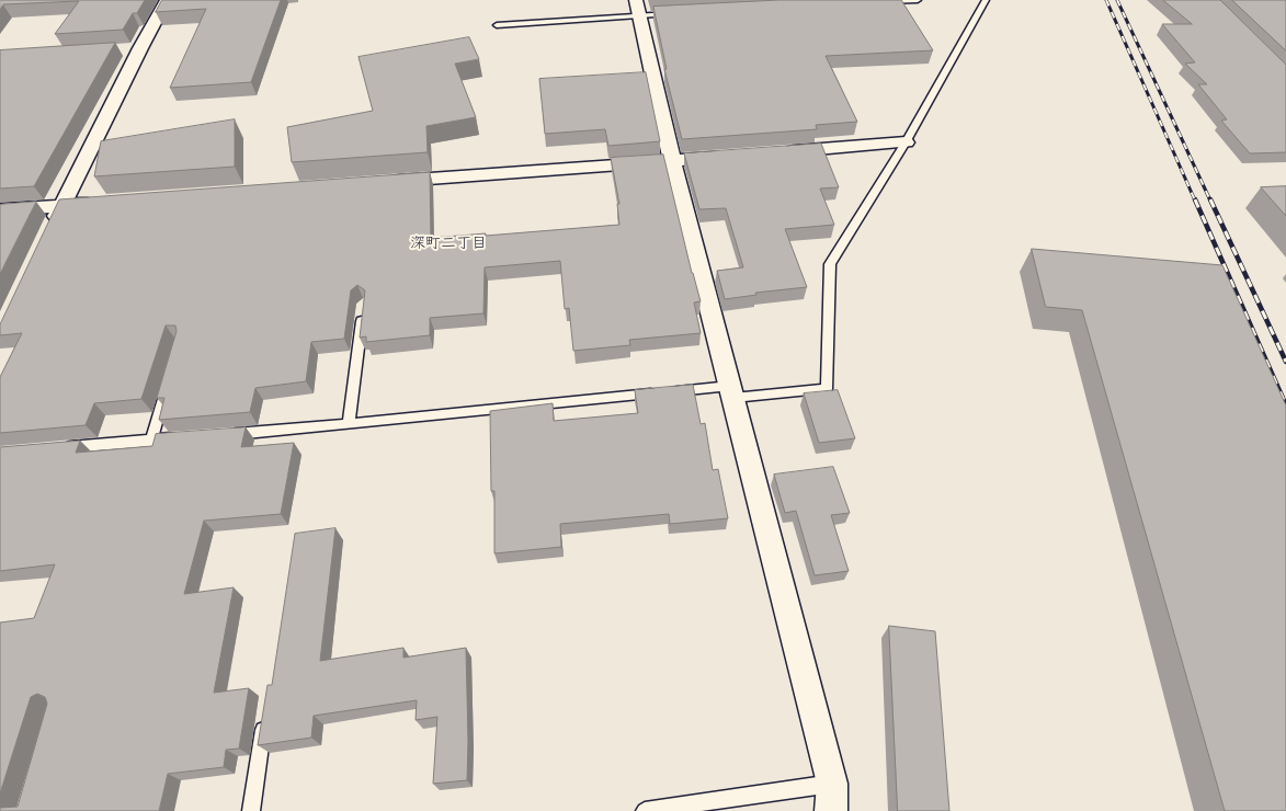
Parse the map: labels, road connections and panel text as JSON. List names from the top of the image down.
{
  "districts": ["深町二丁目"]
}
